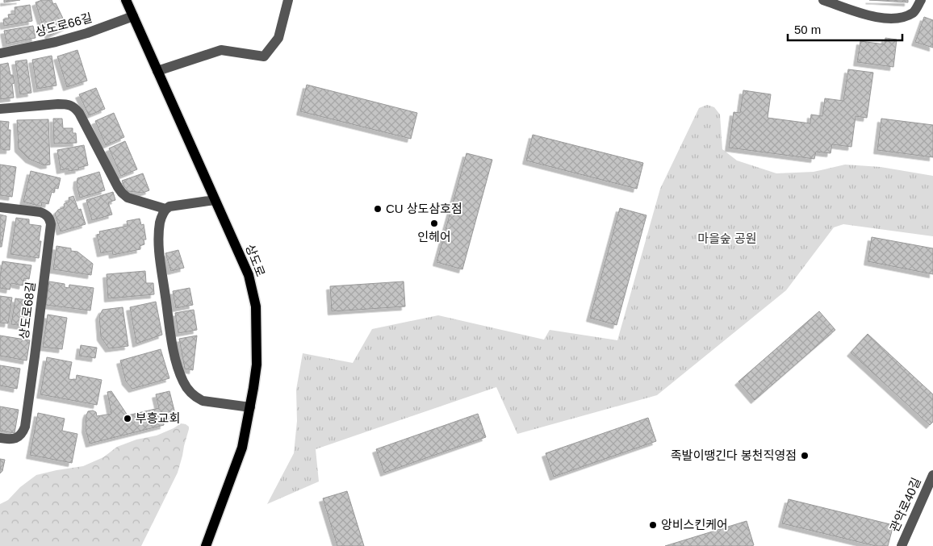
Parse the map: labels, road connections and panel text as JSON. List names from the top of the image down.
{
  "streets": {
    "main road": ["상도로"],
    "street": ["상도로66길", "상도로68길", "관악로40길"]
  },
  "crossings": [
    ["상도로66길", "상도로"]
  ],
  "parks": ["마을숲 공원"],
  "places": [
    "CU 상도삼호점",
    "인헤어",
    "부흥교회",
    "족발이땡긴다 봉천직영점",
    "앙비스킨케어"
  ],
  "scale_bar": "50 m"
}
